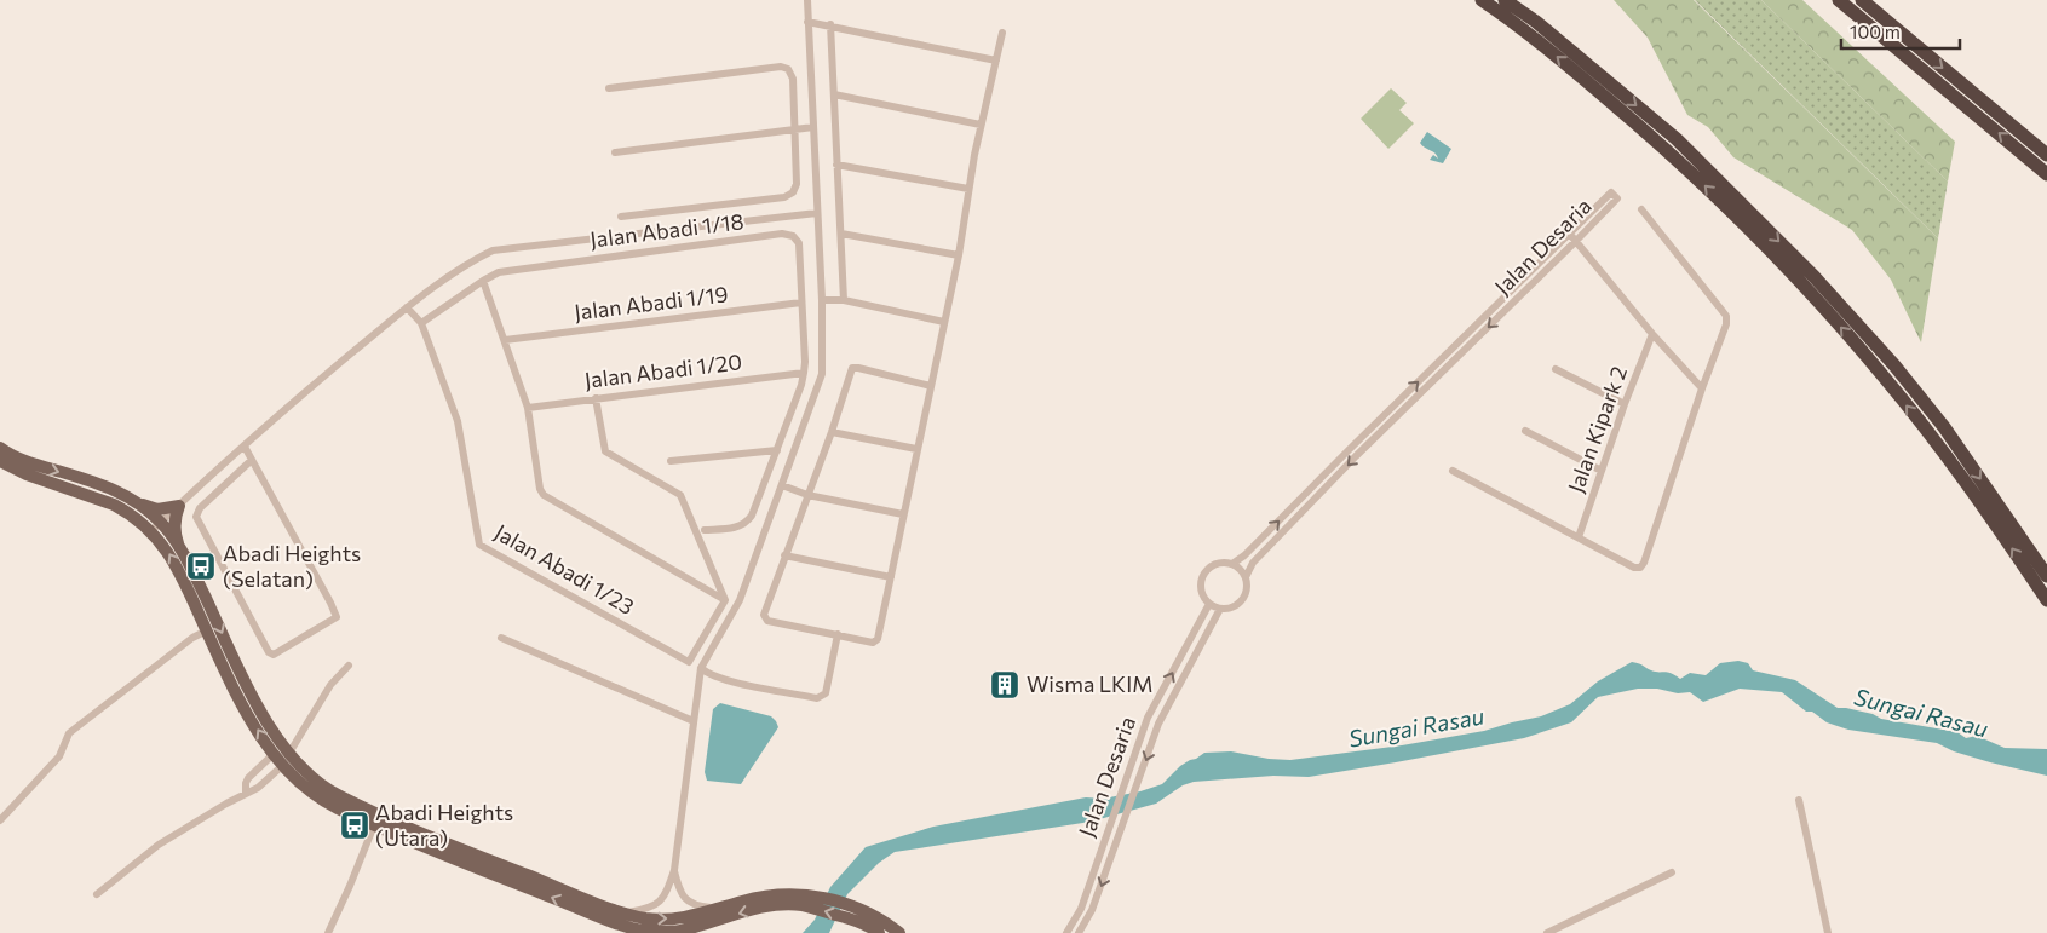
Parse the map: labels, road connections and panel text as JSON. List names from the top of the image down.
{
  "streets": {
    "street": [
      "Jalan Abadi 1/18",
      "Jalan Desaria",
      "Jalan Abadi 1/19",
      "Jalan Abadi 1/20",
      "Jalan Kipark 2",
      "Jalan Abadi 1/23"
    ]
  },
  "crossings": [
    ["Jalan Abadi 1/18", "Jalan Abadi 1/19"],
    ["Jalan Abadi 1/18", "Jalan Abadi 1/20"],
    ["Jalan Abadi 1/18", "Jalan Abadi 1/23"]
  ],
  "water": ["Sungai Rasau"],
  "places": {
    "bus stop": ["Abadi Heights (Selatan)", "Abadi Heights (Utara)"],
    "building": ["Wisma LKIM"]
  },
  "scale_bar": "100 m"
}
